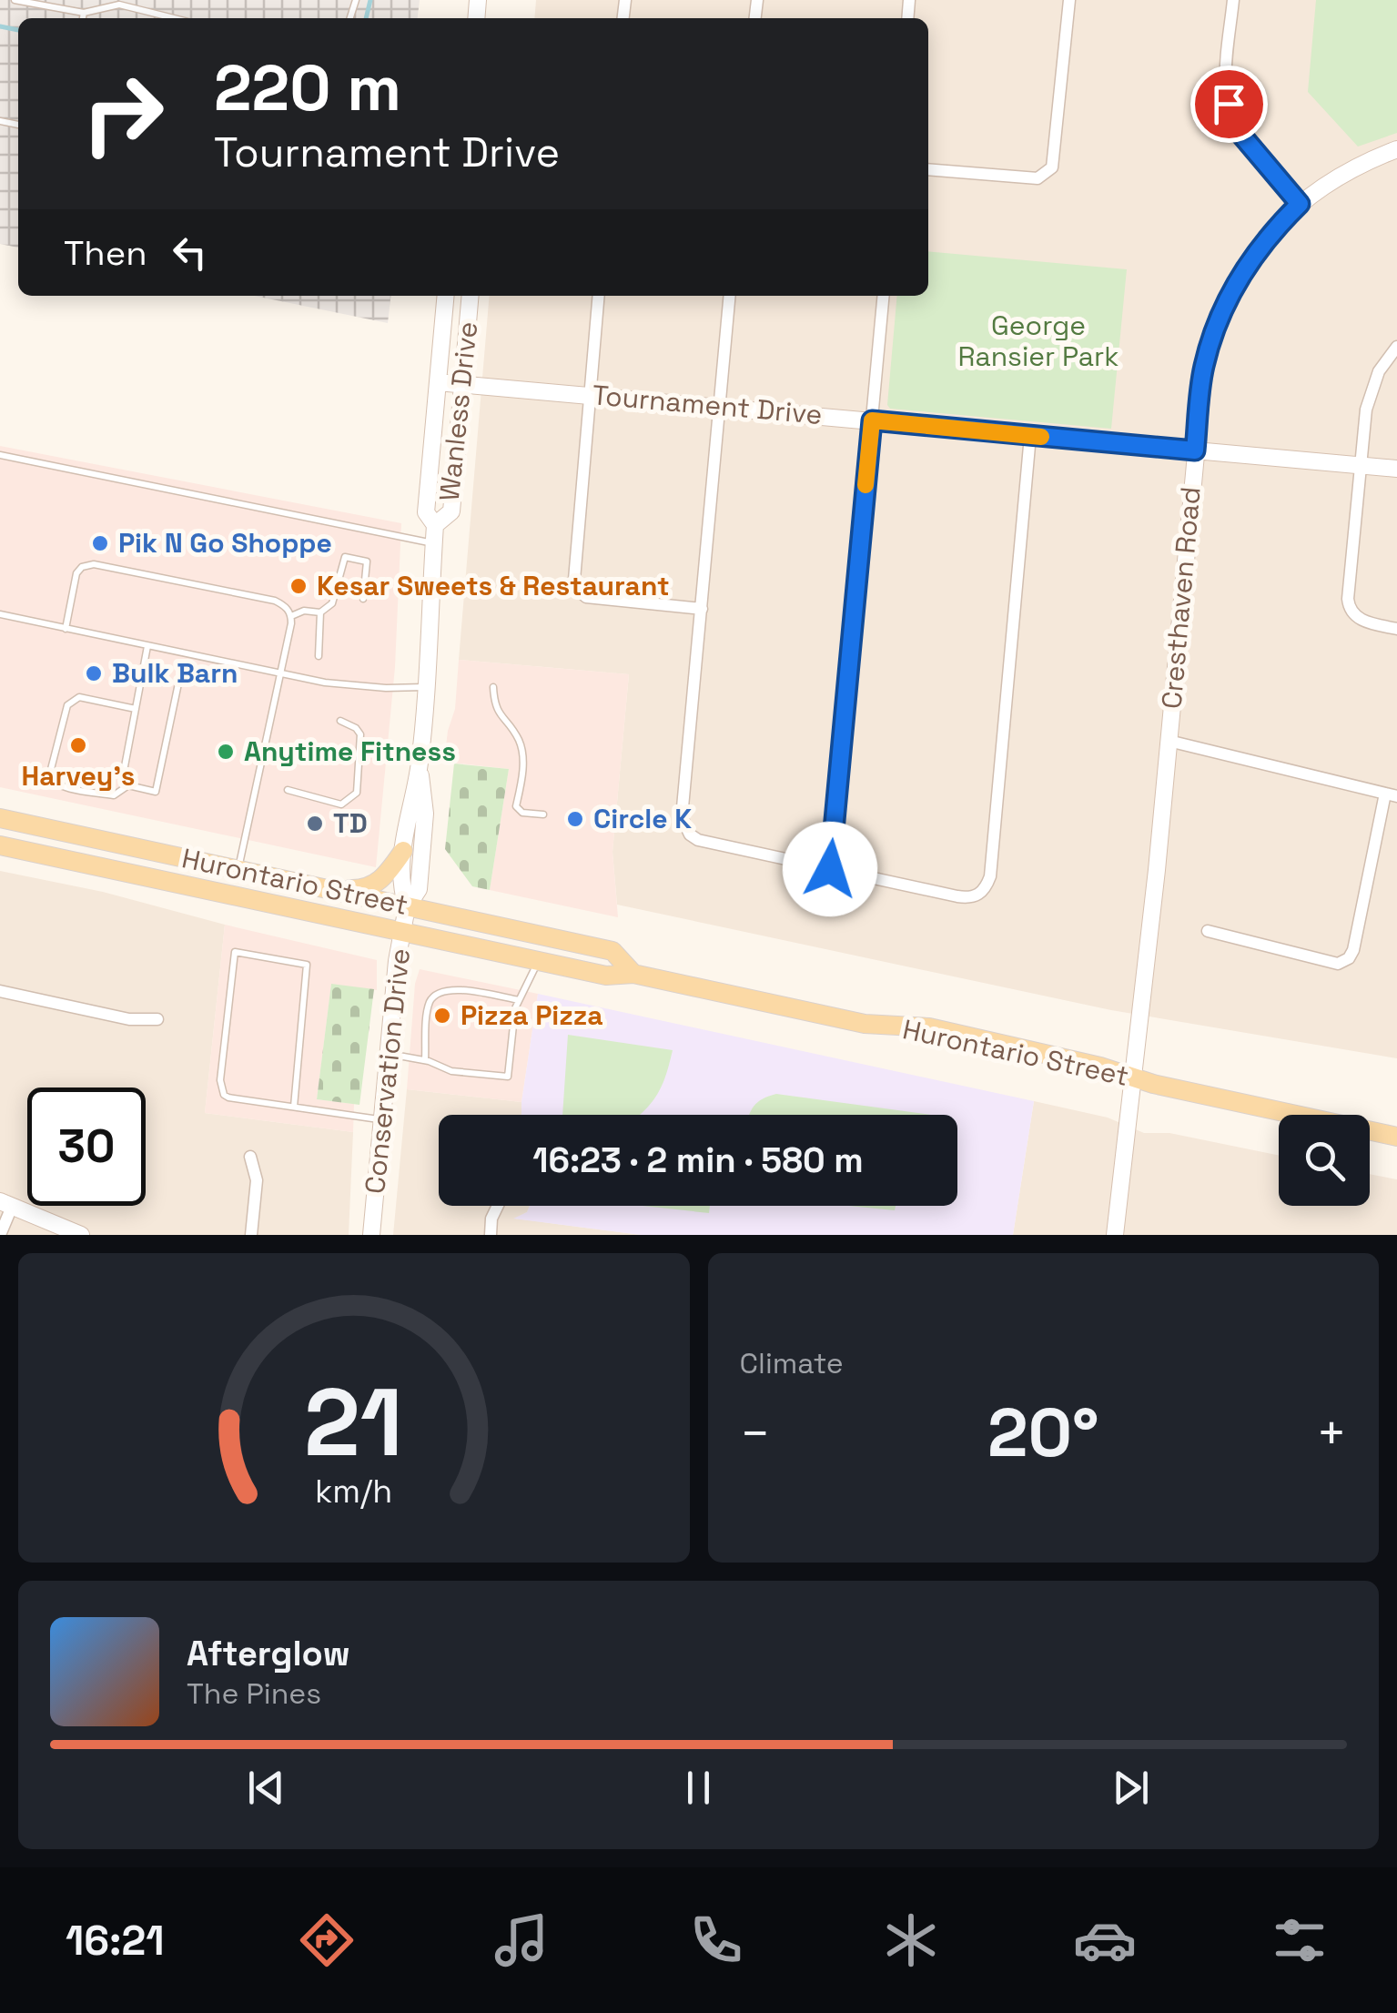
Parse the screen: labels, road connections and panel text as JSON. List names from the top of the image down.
{
  "streets": {
    "main road": ["Hurontario Street"],
    "street": [
      "Tournament Drive",
      "Wanless Drive",
      "Cresthaven Road",
      "Conservation Drive"
    ]
  },
  "crossings": [
    ["Tournament Drive", "Wanless Drive"],
    ["Tournament Drive", "Cresthaven Road"],
    ["Wanless Drive", "Hurontario Street"],
    ["Wanless Drive", "Conservation Drive"],
    ["Cresthaven Road", "Hurontario Street"],
    ["Hurontario Street", "Conservation Drive"]
  ],
  "parks": ["George Ransier Park"],
  "places": [
    "Pik N Go Shoppe",
    "Kesar Sweets & Restaurant",
    "Bulk Barn",
    "Harvey's",
    "Anytime Fitness",
    "Circle K",
    "TD",
    "Pizza Pizza"
  ],
  "page": {
    "turn": ["220 m", "Tournament Drive"],
    "then": "Then",
    "limit": "30",
    "trip": "16:23 · 2 min · 580 m",
    "tile": "Climate",
    "heat": ["−", "20°", "+"],
    "song": ["Afterglow", "The Pines"],
    "tabs": "16:21",
    "gauge": ["21", "km/h"]
  }
}
